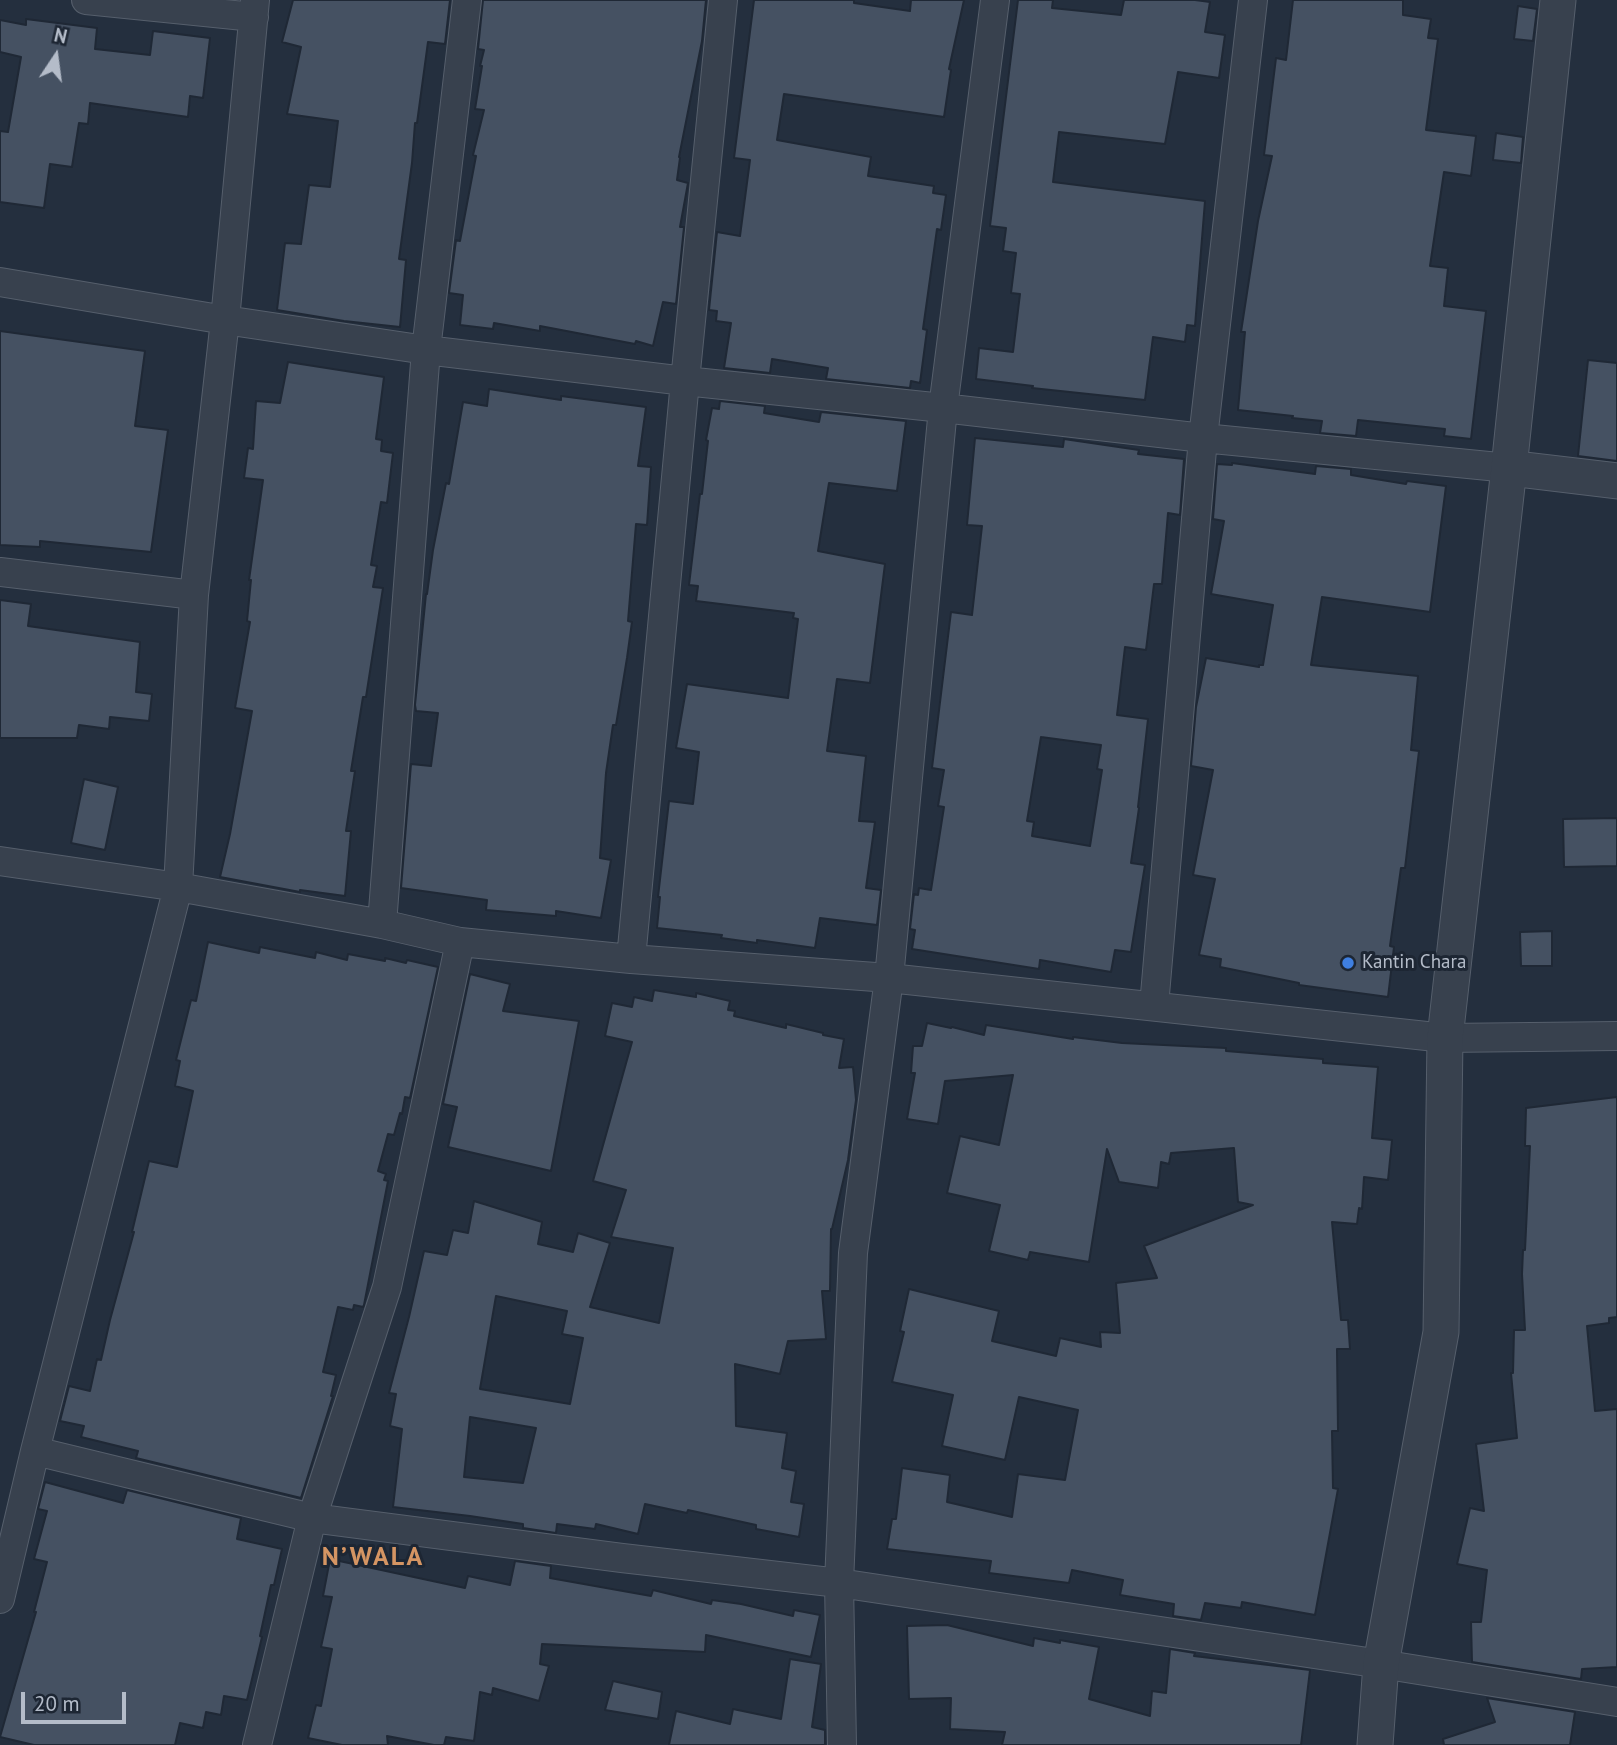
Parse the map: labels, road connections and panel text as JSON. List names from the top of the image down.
{
  "districts": ["N’WALA"],
  "places": ["Kantin Chara"],
  "scale_bar": "20 m",
  "north": "top"
}
